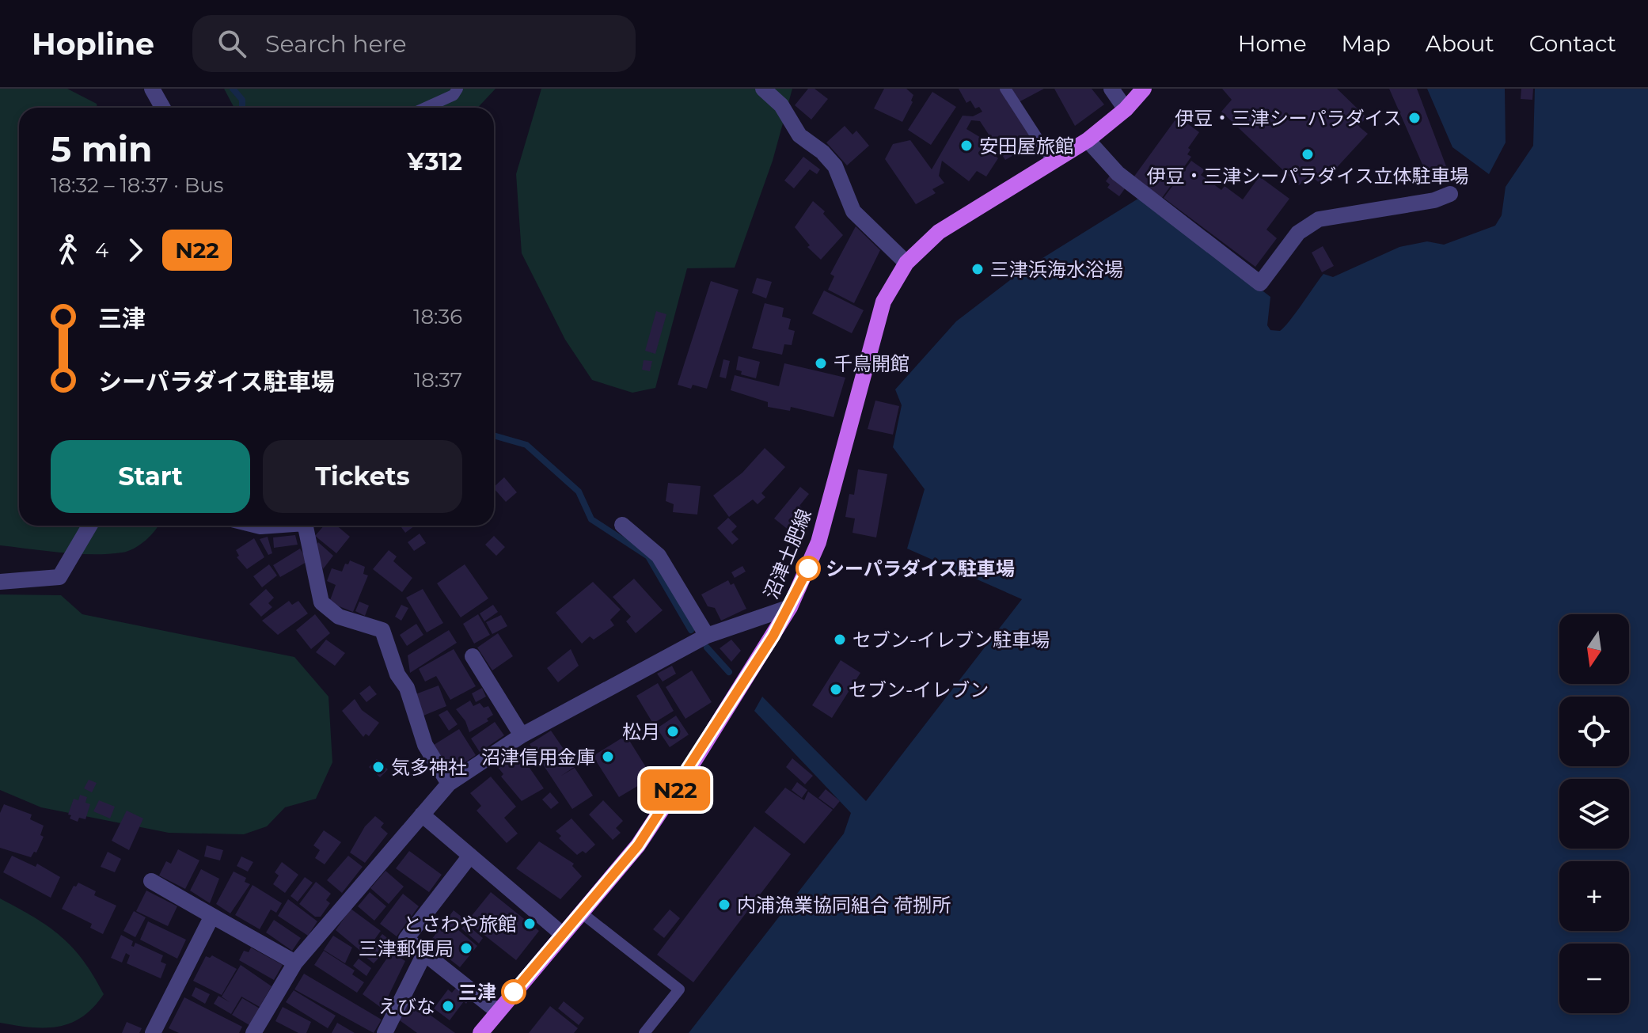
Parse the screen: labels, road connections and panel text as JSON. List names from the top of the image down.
{
  "streets": {
    "main road": ["沼津土肥線"]
  },
  "places": [
    "伊豆・三津シーパラダイス",
    "安田屋旅館",
    "伊豆・三津シーパラダイス立体駐車場",
    "三津浜海水浴場",
    "千鳥開館",
    "シーパラダイス駐車場",
    "セブン-イレブン駐車場",
    "セブン-イレブン",
    "松月",
    "沼津信用金庫",
    "気多神社",
    "内浦漁業協同組合 荷捌所",
    "とさわや旅館",
    "三津郵便局",
    "三津",
    "えびな"
  ],
  "lines": ["bus line N22"],
  "north": "bottom",
  "page": {
    "header": "Hopline",
    "search": "Search here",
    "nav": [
      "Home",
      "Map",
      "About",
      "Contact"
    ],
    "on_map": "N22",
    "heading": ["5 min", "18:32 – 18:37 · Bus", "¥312"],
    "legs": ["4", "N22"],
    "list": [
      {
        "name": "三津",
        "value": "18:36"
      },
      {
        "name": "シーパラダイス駐車場",
        "value": "18:37"
      }
    ],
    "buttons": ["Start", "Tickets"],
    "map_buttons": ["+", "−"]
  }
}
